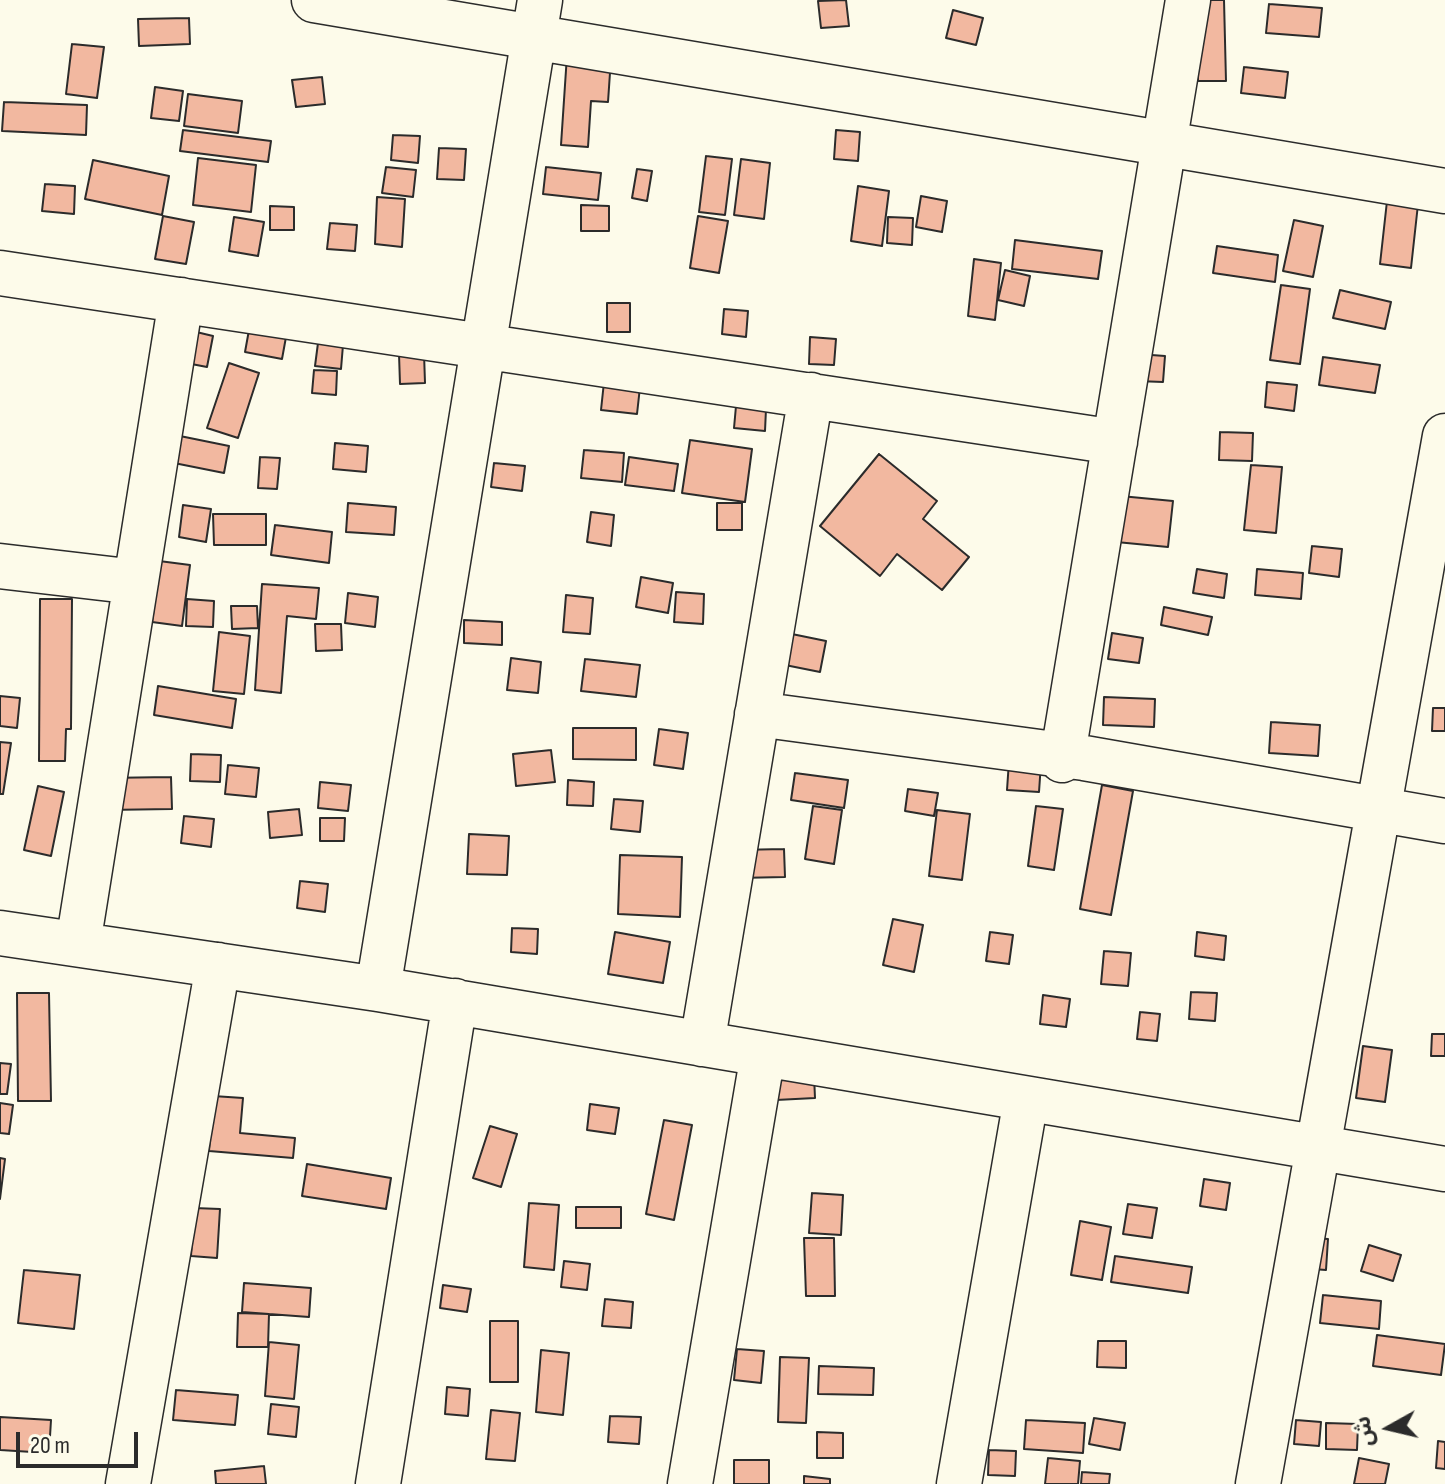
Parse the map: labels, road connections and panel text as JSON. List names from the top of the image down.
{
  "scale_bar": "20 m",
  "north": "left"
}
